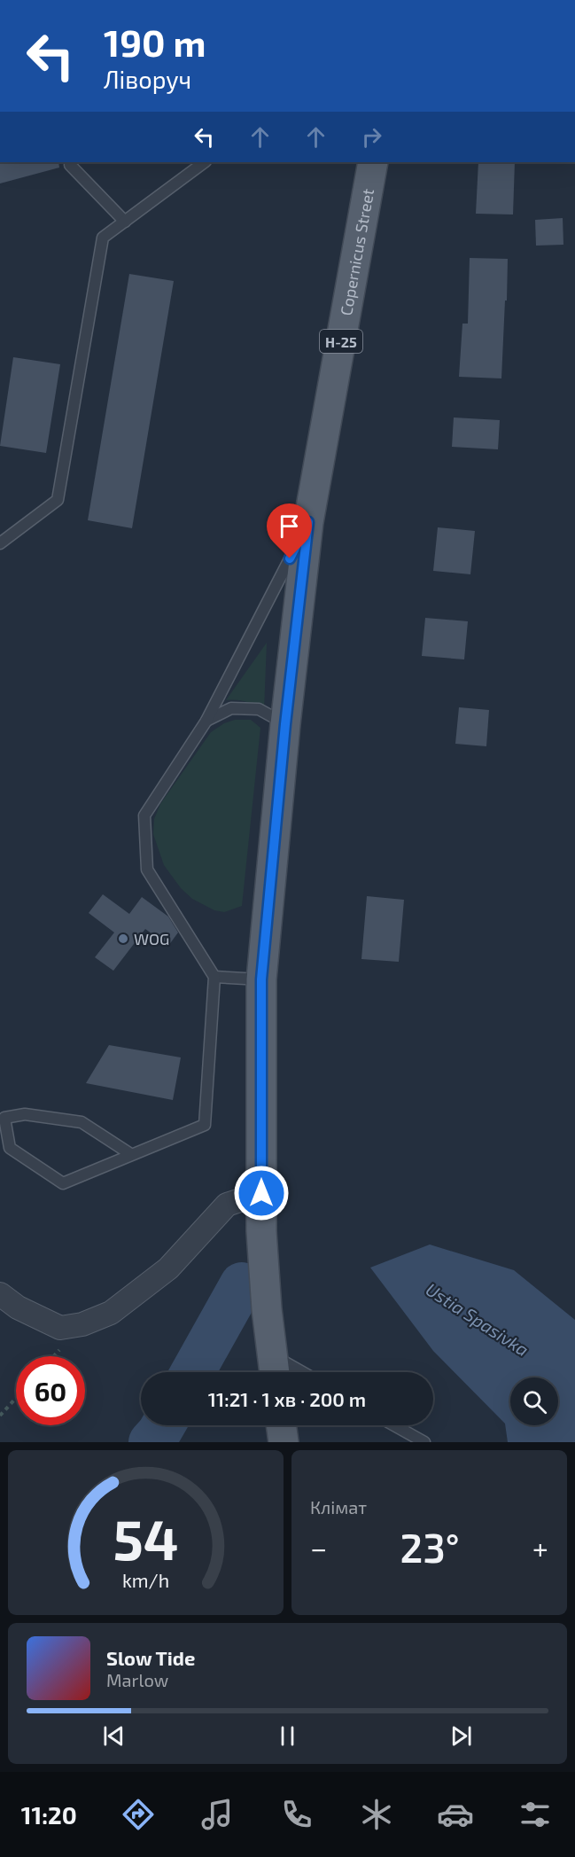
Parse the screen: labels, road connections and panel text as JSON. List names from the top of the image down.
{
  "streets": {
    "main road": ["Copernicus Street", "Н-25"]
  },
  "water": ["Ustia Spasivka"],
  "places": ["WOG"],
  "page": {
    "turn": ["190 m", "Ліворуч"],
    "limit": "60",
    "trip": "11:21 · 1 хв · 200 m",
    "tile": "Клімат",
    "heat": ["−", "23°", "+"],
    "song": ["Slow Tide", "Marlow"],
    "tabs": "11:20",
    "gauge": ["54", "km/h"]
  }
}
